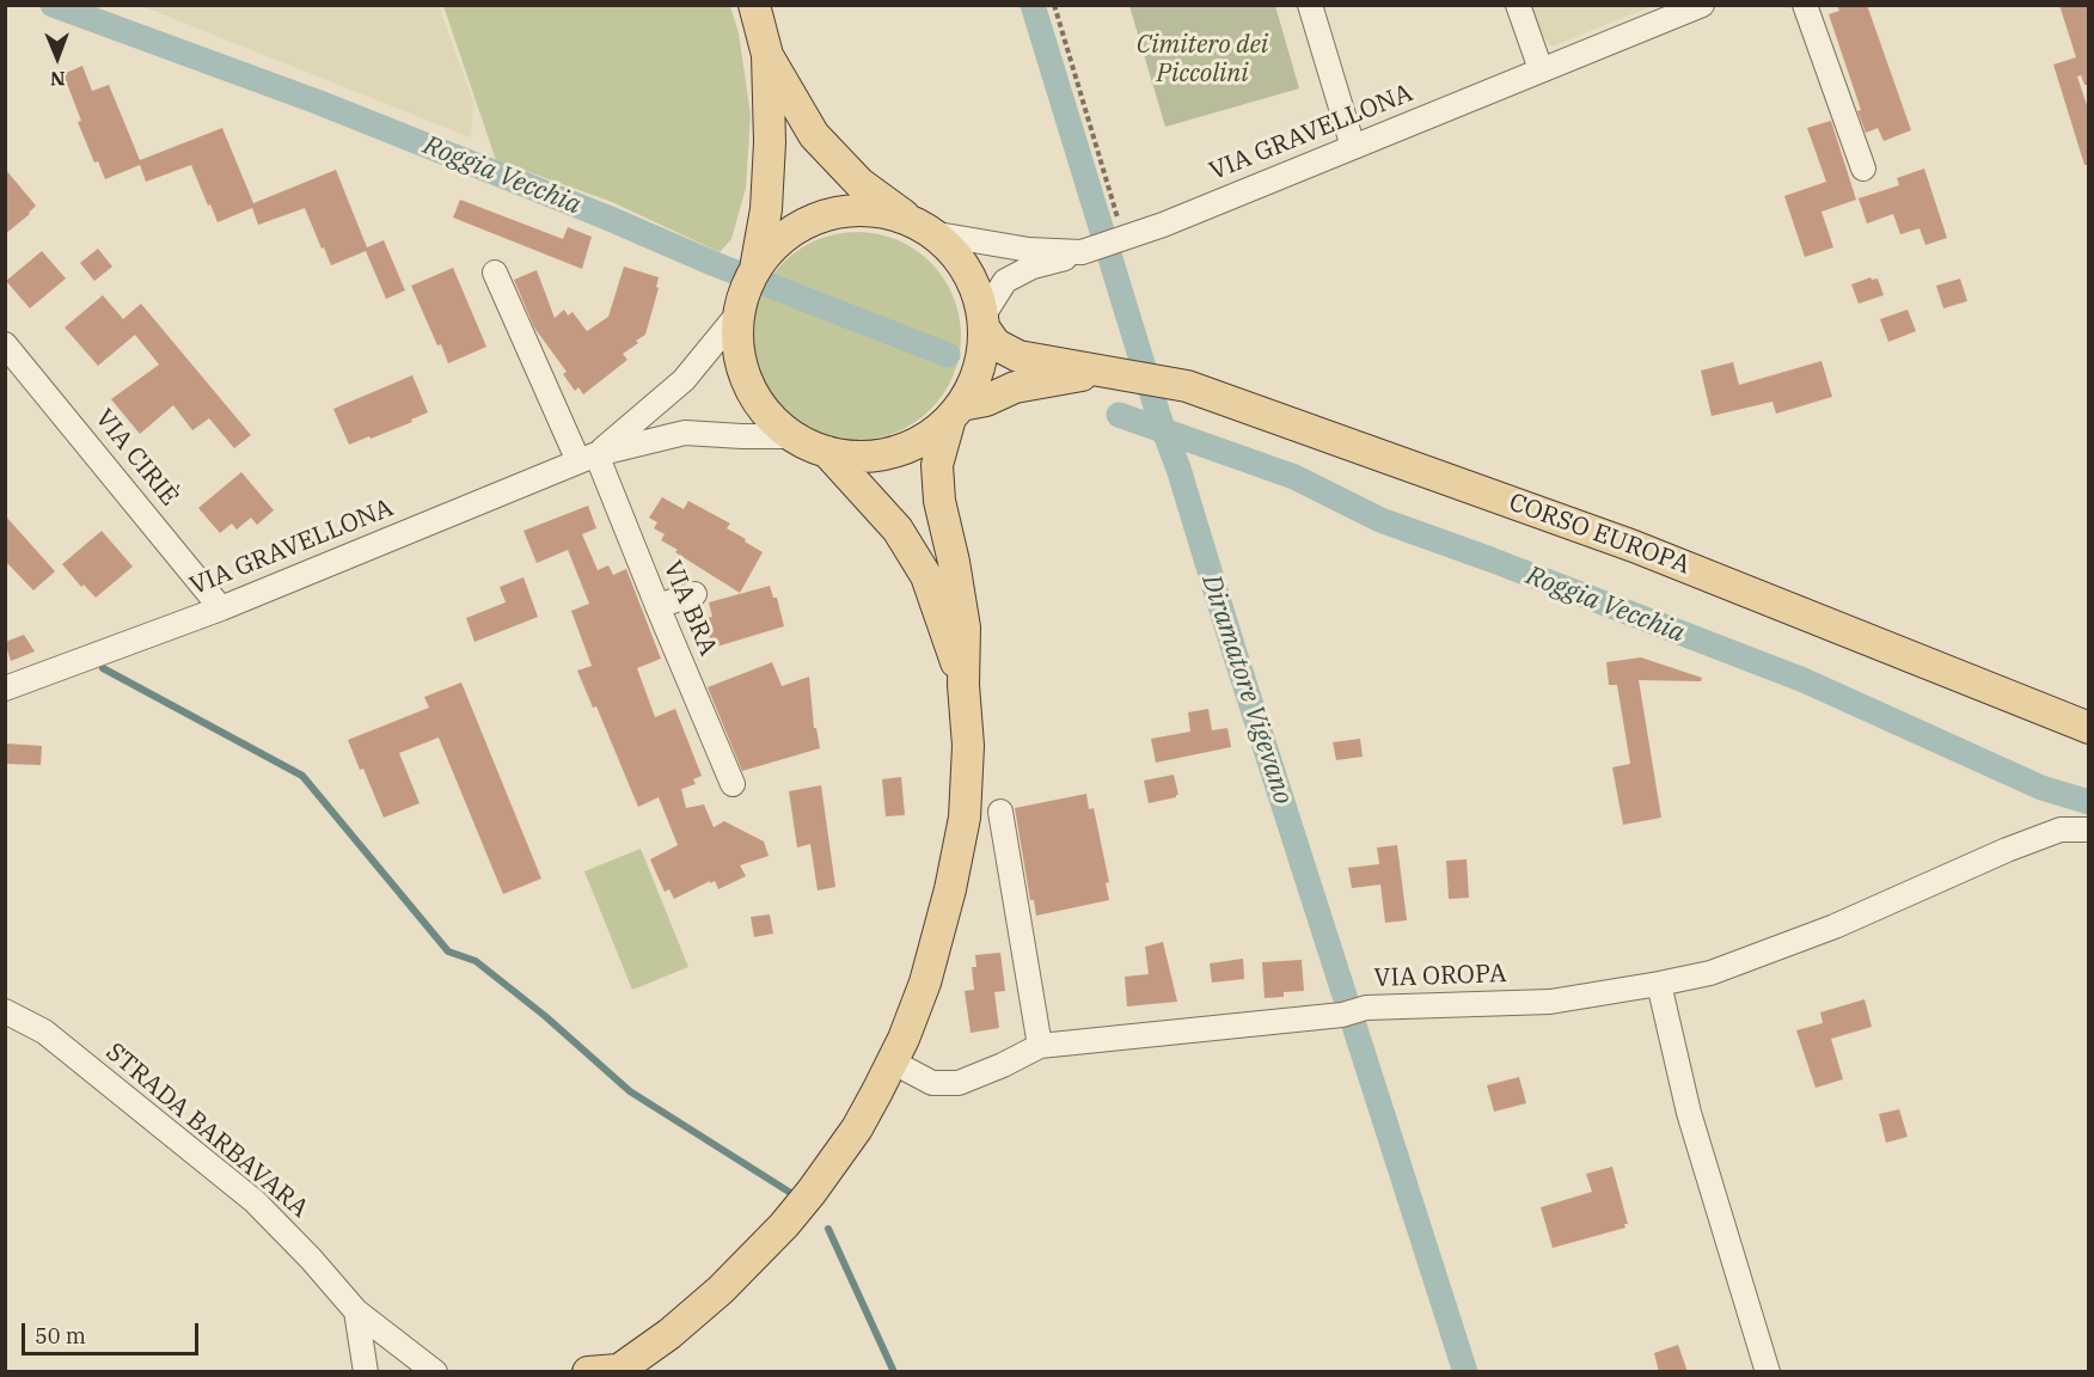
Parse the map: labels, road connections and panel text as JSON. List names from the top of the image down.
{
  "streets": {
    "main road": ["CORSO EUROPA"],
    "street": [
      "VIA GRAVELLONA",
      "VIA CIRIÈ",
      "VIA BRA",
      "VIA OROPA",
      "STRADA BARBAVARA"
    ]
  },
  "crossings": [
    ["VIA GRAVELLONA", "VIA CIRIÈ"],
    ["VIA GRAVELLONA", "CORSO EUROPA"],
    ["VIA GRAVELLONA", "VIA BRA"]
  ],
  "water": ["Roggia Vecchia", "Diramatore Vigevano"],
  "parks": ["Cimitero dei Piccolini"],
  "scale_bar": "50 m",
  "north": "bottom"
}
